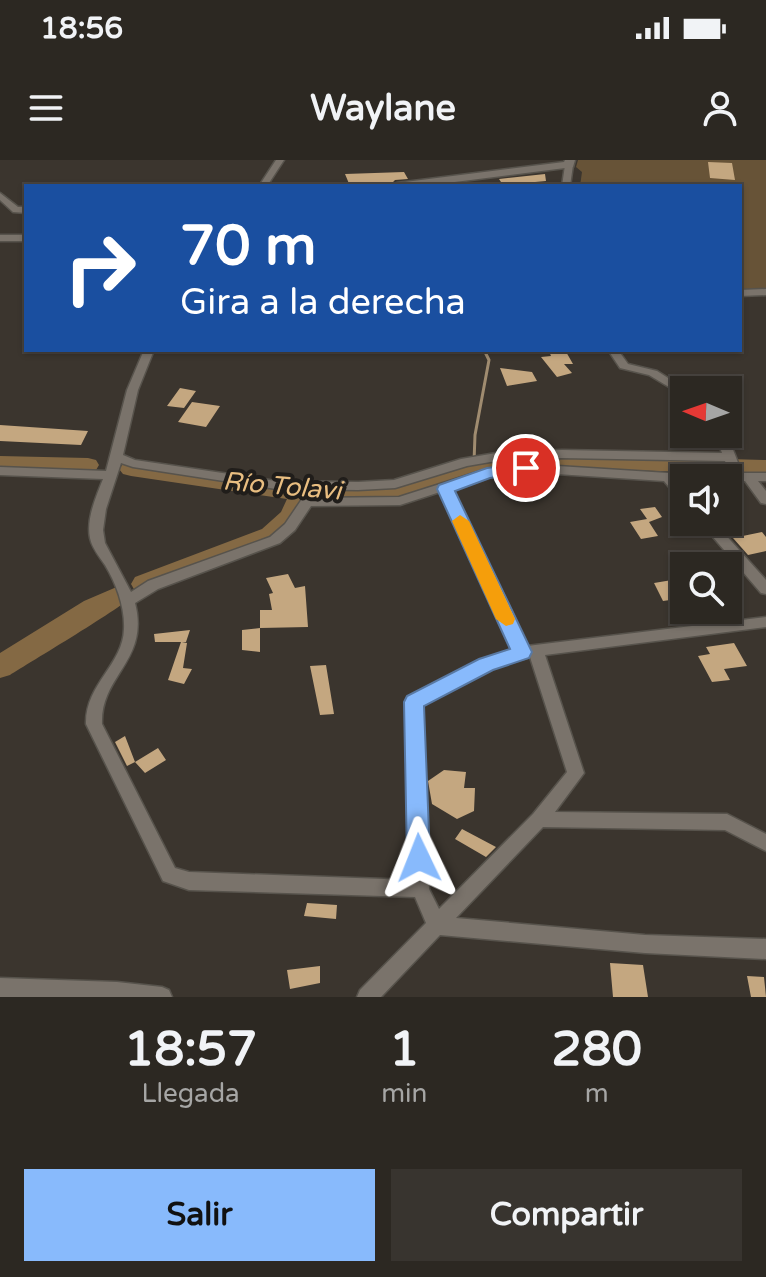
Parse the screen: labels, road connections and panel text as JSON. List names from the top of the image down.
{
  "water": ["Río Tolavi"],
  "north": "left",
  "page": {
    "status": "18:56",
    "header": "Waylane",
    "turn": ["70 m", "Gira a la derecha"],
    "eta": [
      "18:57",
      "Llegada",
      "1",
      "min",
      "280",
      "m"
    ],
    "buttons": ["Salir", "Compartir"]
  }
}
